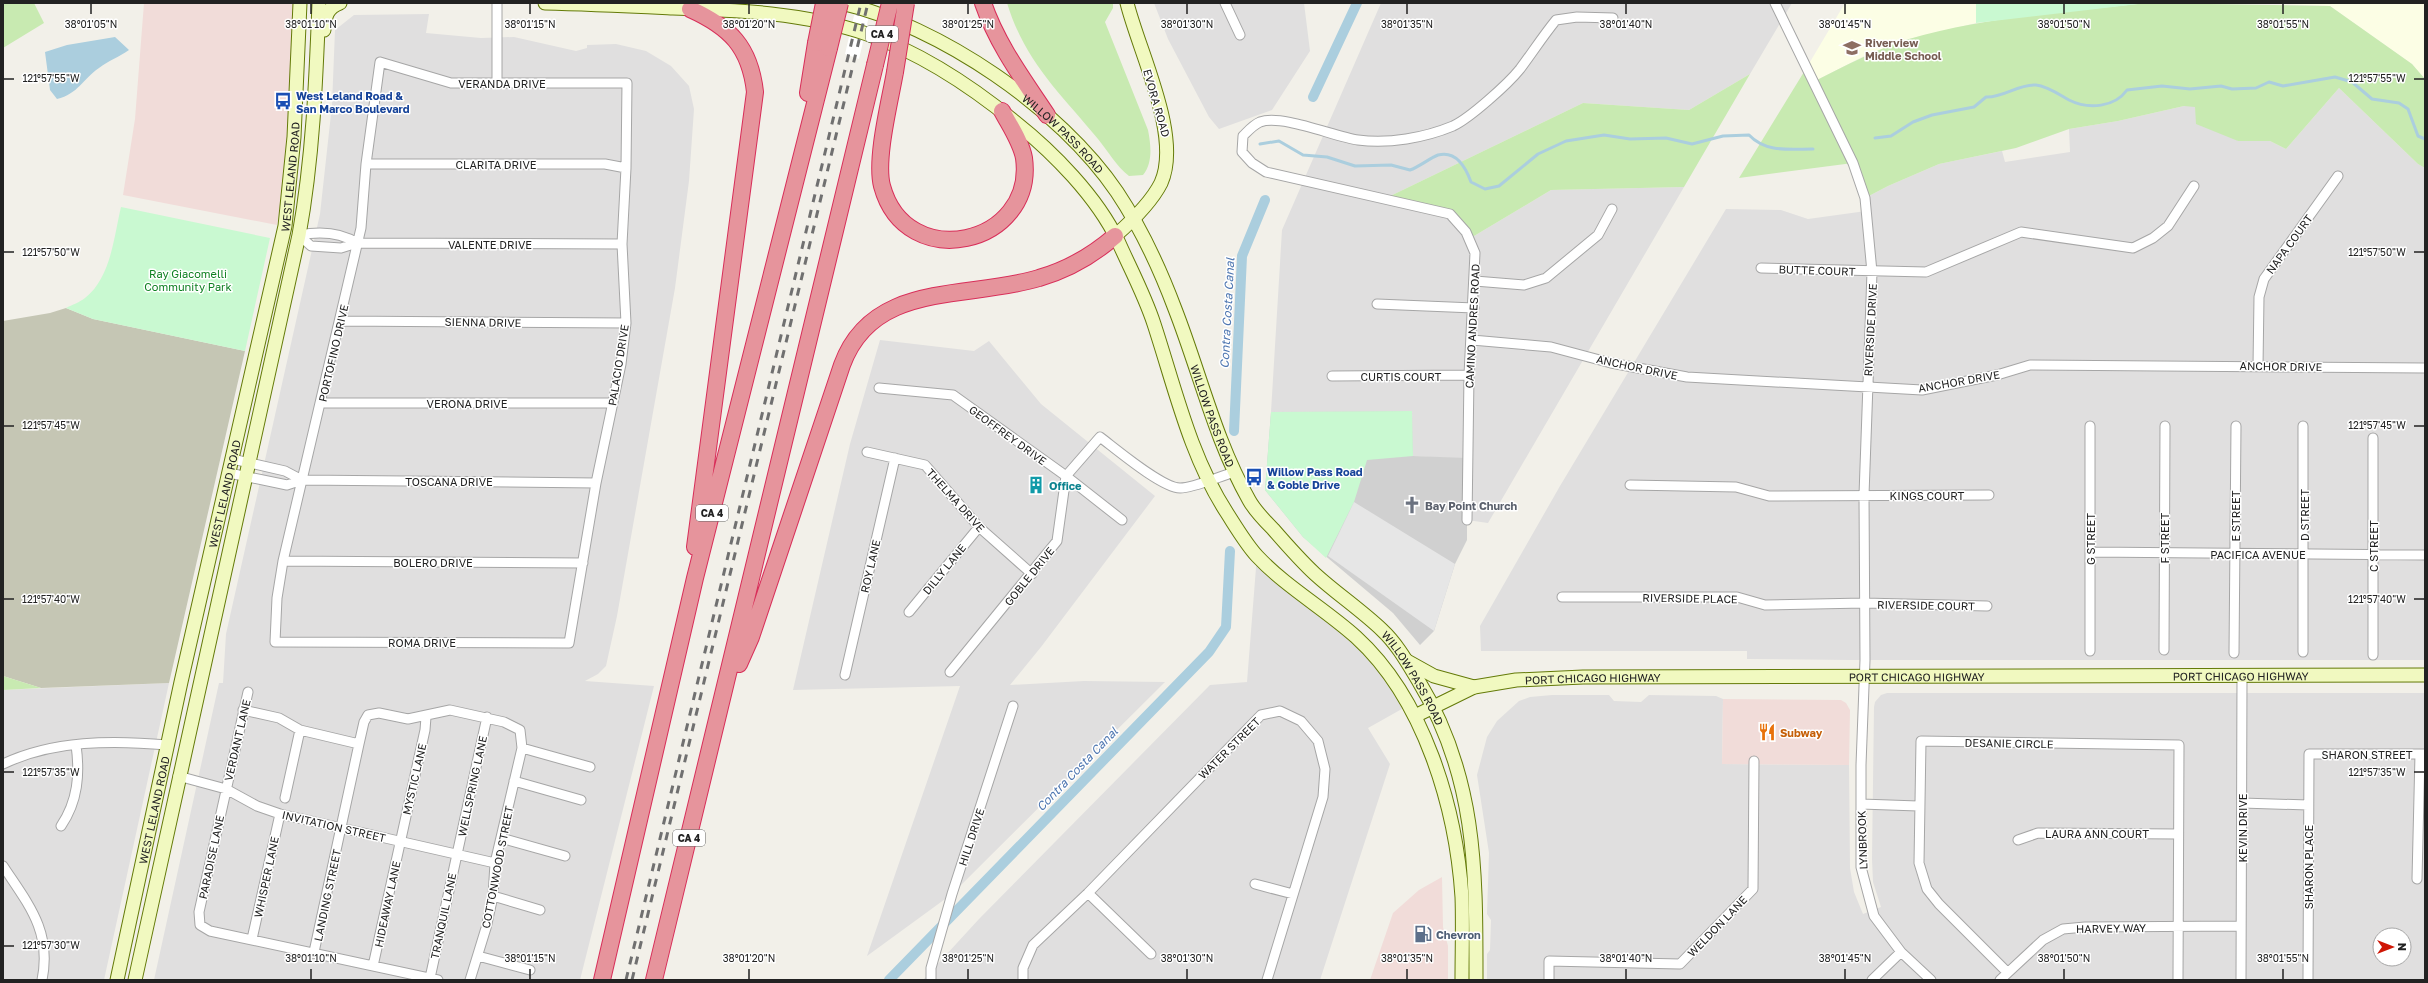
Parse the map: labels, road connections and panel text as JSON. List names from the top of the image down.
{
  "streets": {
    "highway": ["CA 4"],
    "main road": [
      "EVORA ROAD",
      "WILLOW PASS ROAD",
      "WEST LELAND ROAD",
      "PORT CHICAGO HIGHWAY"
    ],
    "street": [
      "VERANDA DRIVE",
      "CLARITA DRIVE",
      "VALENTE DRIVE",
      "NAPA COURT",
      "BUTTE COURT",
      "SIENNA DRIVE",
      "CAMINO ANDRES ROAD",
      "RIVERSIDE DRIVE",
      "PORTOFINO DRIVE",
      "PALACIO DRIVE",
      "ANCHOR DRIVE",
      "CURTIS COURT",
      "VERONA DRIVE",
      "GEOFFREY DRIVE",
      "TOSCANA DRIVE",
      "KINGS COURT",
      "THELMA DRIVE",
      "D STREET",
      "E STREET",
      "F STREET",
      "G STREET",
      "C STREET",
      "PACIFICA AVENUE",
      "BOLERO DRIVE",
      "ROY LANE",
      "DILLY LANE",
      "GOBLE DRIVE",
      "RIVERSIDE PLACE",
      "RIVERSIDE COURT",
      "ROMA DRIVE",
      "VERDANT LANE",
      "DESANIE CIRCLE",
      "WATER STREET",
      "SHARON STREET",
      "MYSTIC LANE",
      "WELLSPRING LANE",
      "INVITATION STREET",
      "KEVIN DRIVE",
      "LAURA ANN COURT",
      "HILL DRIVE",
      "LYNBROOK",
      "PARADISE LANE",
      "COTTONWOOD STREET",
      "SHARON PLACE",
      "WHISPER LANE",
      "LANDING STREET",
      "HIDEAWAY LANE",
      "TRANQUIL LANE",
      "WELDON LANE",
      "HARVEY WAY"
    ]
  },
  "crossings": [
    ["CA 4", "WILLOW PASS ROAD"],
    ["VERANDA DRIVE", "PORTOFINO DRIVE"],
    ["VERANDA DRIVE", "PALACIO DRIVE"],
    ["EVORA ROAD", "WILLOW PASS ROAD"],
    ["WILLOW PASS ROAD", "PORT CHICAGO HIGHWAY"],
    ["CLARITA DRIVE", "PORTOFINO DRIVE"],
    ["CLARITA DRIVE", "PALACIO DRIVE"],
    ["WEST LELAND ROAD", "VALENTE DRIVE"],
    ["WEST LELAND ROAD", "TOSCANA DRIVE"],
    ["WEST LELAND ROAD", "INVITATION STREET"],
    ["VALENTE DRIVE", "PORTOFINO DRIVE"],
    ["VALENTE DRIVE", "PALACIO DRIVE"],
    ["NAPA COURT", "ANCHOR DRIVE"],
    ["BUTTE COURT", "RIVERSIDE DRIVE"],
    ["SIENNA DRIVE", "PORTOFINO DRIVE"],
    ["SIENNA DRIVE", "PALACIO DRIVE"],
    ["CAMINO ANDRES ROAD", "ANCHOR DRIVE"],
    ["CAMINO ANDRES ROAD", "CURTIS COURT"],
    ["RIVERSIDE DRIVE", "ANCHOR DRIVE"],
    ["RIVERSIDE DRIVE", "KINGS COURT"],
    ["RIVERSIDE DRIVE", "RIVERSIDE PLACE"],
    ["RIVERSIDE DRIVE", "RIVERSIDE COURT"],
    ["RIVERSIDE DRIVE", "PORT CHICAGO HIGHWAY"],
    ["RIVERSIDE DRIVE", "LYNBROOK"],
    ["PORTOFINO DRIVE", "VERONA DRIVE"],
    ["PORTOFINO DRIVE", "TOSCANA DRIVE"],
    ["PORTOFINO DRIVE", "BOLERO DRIVE"],
    ["PORTOFINO DRIVE", "ROMA DRIVE"],
    ["PALACIO DRIVE", "VERONA DRIVE"],
    ["PALACIO DRIVE", "TOSCANA DRIVE"],
    ["PALACIO DRIVE", "BOLERO DRIVE"],
    ["PALACIO DRIVE", "ROMA DRIVE"],
    ["GEOFFREY DRIVE", "GOBLE DRIVE"],
    ["THELMA DRIVE", "ROY LANE"],
    ["THELMA DRIVE", "DILLY LANE"],
    ["THELMA DRIVE", "GOBLE DRIVE"],
    ["D STREET", "PACIFICA AVENUE"],
    ["E STREET", "PACIFICA AVENUE"],
    ["F STREET", "PACIFICA AVENUE"],
    ["G STREET", "PACIFICA AVENUE"],
    ["C STREET", "PACIFICA AVENUE"],
    ["RIVERSIDE PLACE", "RIVERSIDE COURT"],
    ["PORT CHICAGO HIGHWAY", "KEVIN DRIVE"],
    ["PORT CHICAGO HIGHWAY", "LYNBROOK"],
    ["VERDANT LANE", "INVITATION STREET"],
    ["VERDANT LANE", "PARADISE LANE"],
    ["DESANIE CIRCLE", "LAURA ANN COURT"],
    ["DESANIE CIRCLE", "HARVEY WAY"],
    ["SHARON STREET", "SHARON PLACE"],
    ["MYSTIC LANE", "INVITATION STREET"],
    ["MYSTIC LANE", "LANDING STREET"],
    ["MYSTIC LANE", "HIDEAWAY LANE"],
    ["WELLSPRING LANE", "INVITATION STREET"],
    ["WELLSPRING LANE", "COTTONWOOD STREET"],
    ["WELLSPRING LANE", "TRANQUIL LANE"],
    ["INVITATION STREET", "PARADISE LANE"],
    ["INVITATION STREET", "COTTONWOOD STREET"],
    ["INVITATION STREET", "WHISPER LANE"],
    ["INVITATION STREET", "LANDING STREET"],
    ["INVITATION STREET", "HIDEAWAY LANE"],
    ["INVITATION STREET", "TRANQUIL LANE"],
    ["KEVIN DRIVE", "HARVEY WAY"],
    ["PARADISE LANE", "WHISPER LANE"]
  ],
  "water": ["Contra Costa Canal"],
  "parks": ["Ray Giacomelli Community Park"],
  "places": {
    "school or university": ["Riverview Middle School"],
    "bus stop": ["West Leland Road & San Marco Boulevard", "Willow Pass Road & Goble Drive"],
    "building": ["Office"],
    "church": ["Bay Point Church"],
    "restaurant": ["Subway"],
    "fuel station": ["Chevron"]
  },
  "north": "right",
  "coordinates": [
    "38°01'05\"N",
    "38°01'10\"N",
    "38°01'15\"N",
    "38°01'20\"N",
    "38°01'25\"N",
    "38°01'30\"N",
    "38°01'35\"N",
    "38°01'40\"N",
    "38°01'45\"N",
    "38°01'50\"N",
    "38°01'55\"N",
    "121°57'55\"W",
    "121°57'50\"W",
    "121°57'45\"W",
    "121°57'40\"W",
    "121°57'35\"W",
    "121°57'30\"W"
  ]
}
